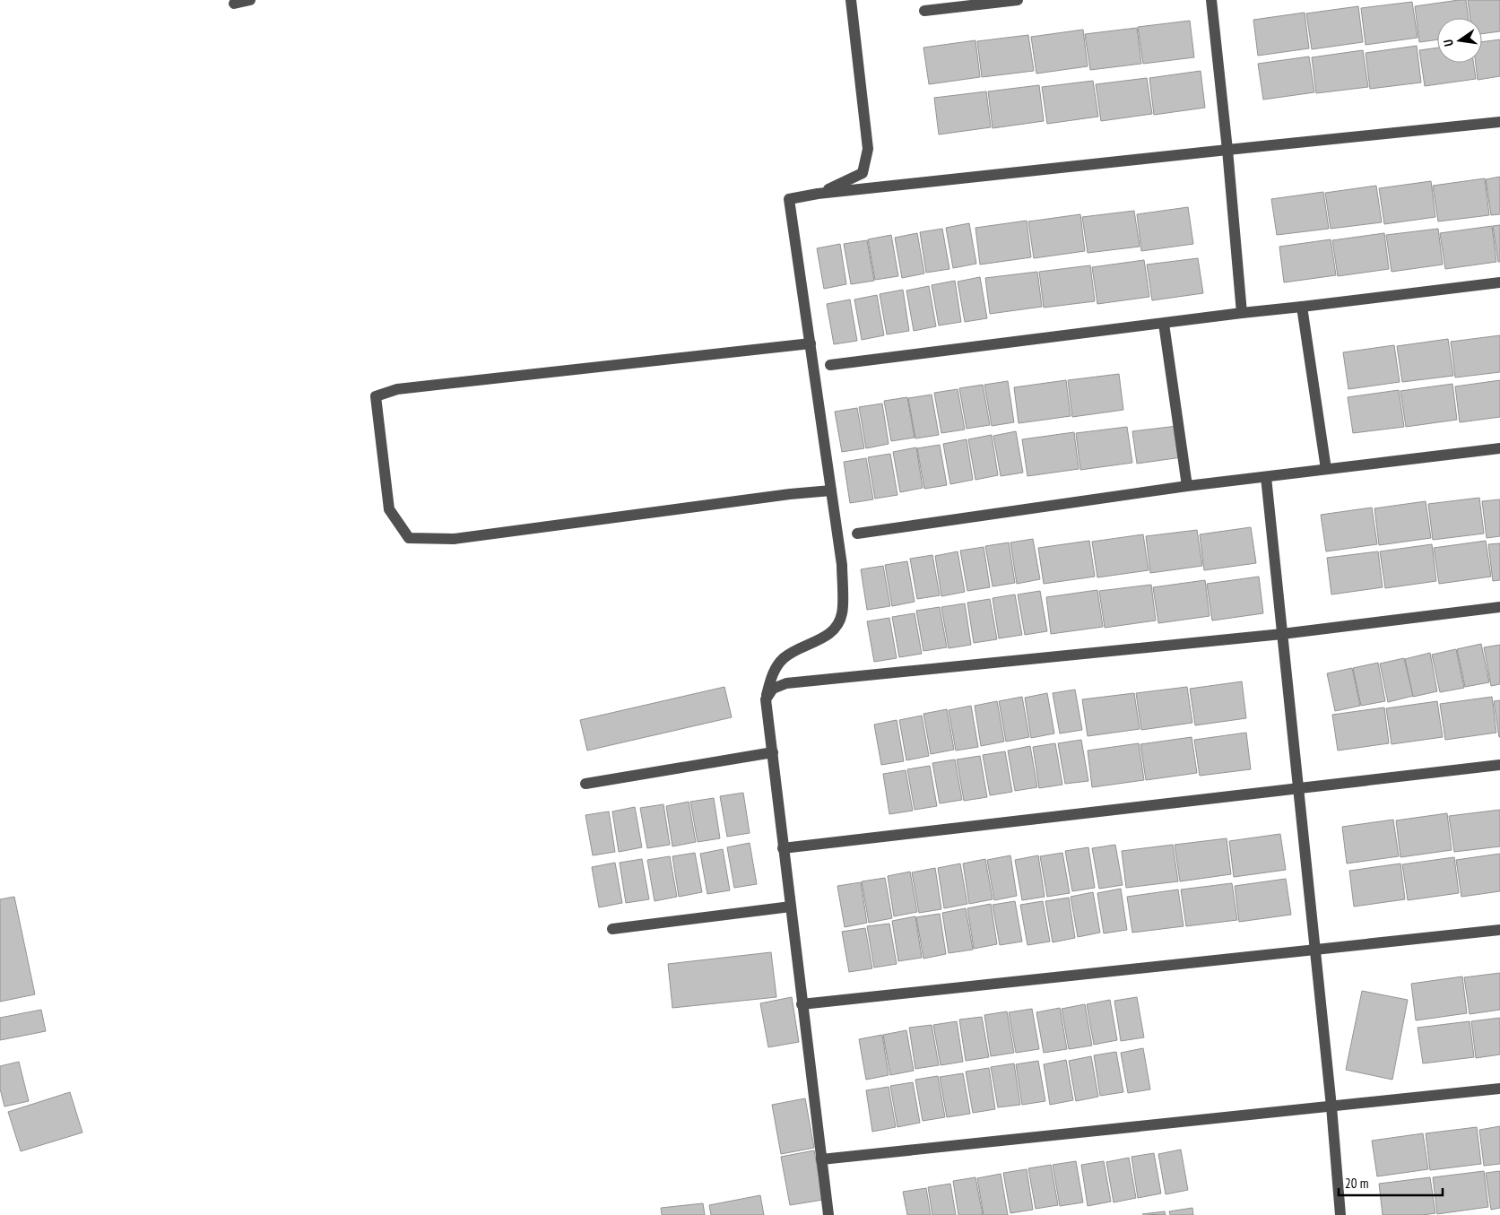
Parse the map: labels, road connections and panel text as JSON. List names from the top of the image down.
{
  "scale_bar": "20 m",
  "north": "left"
}
